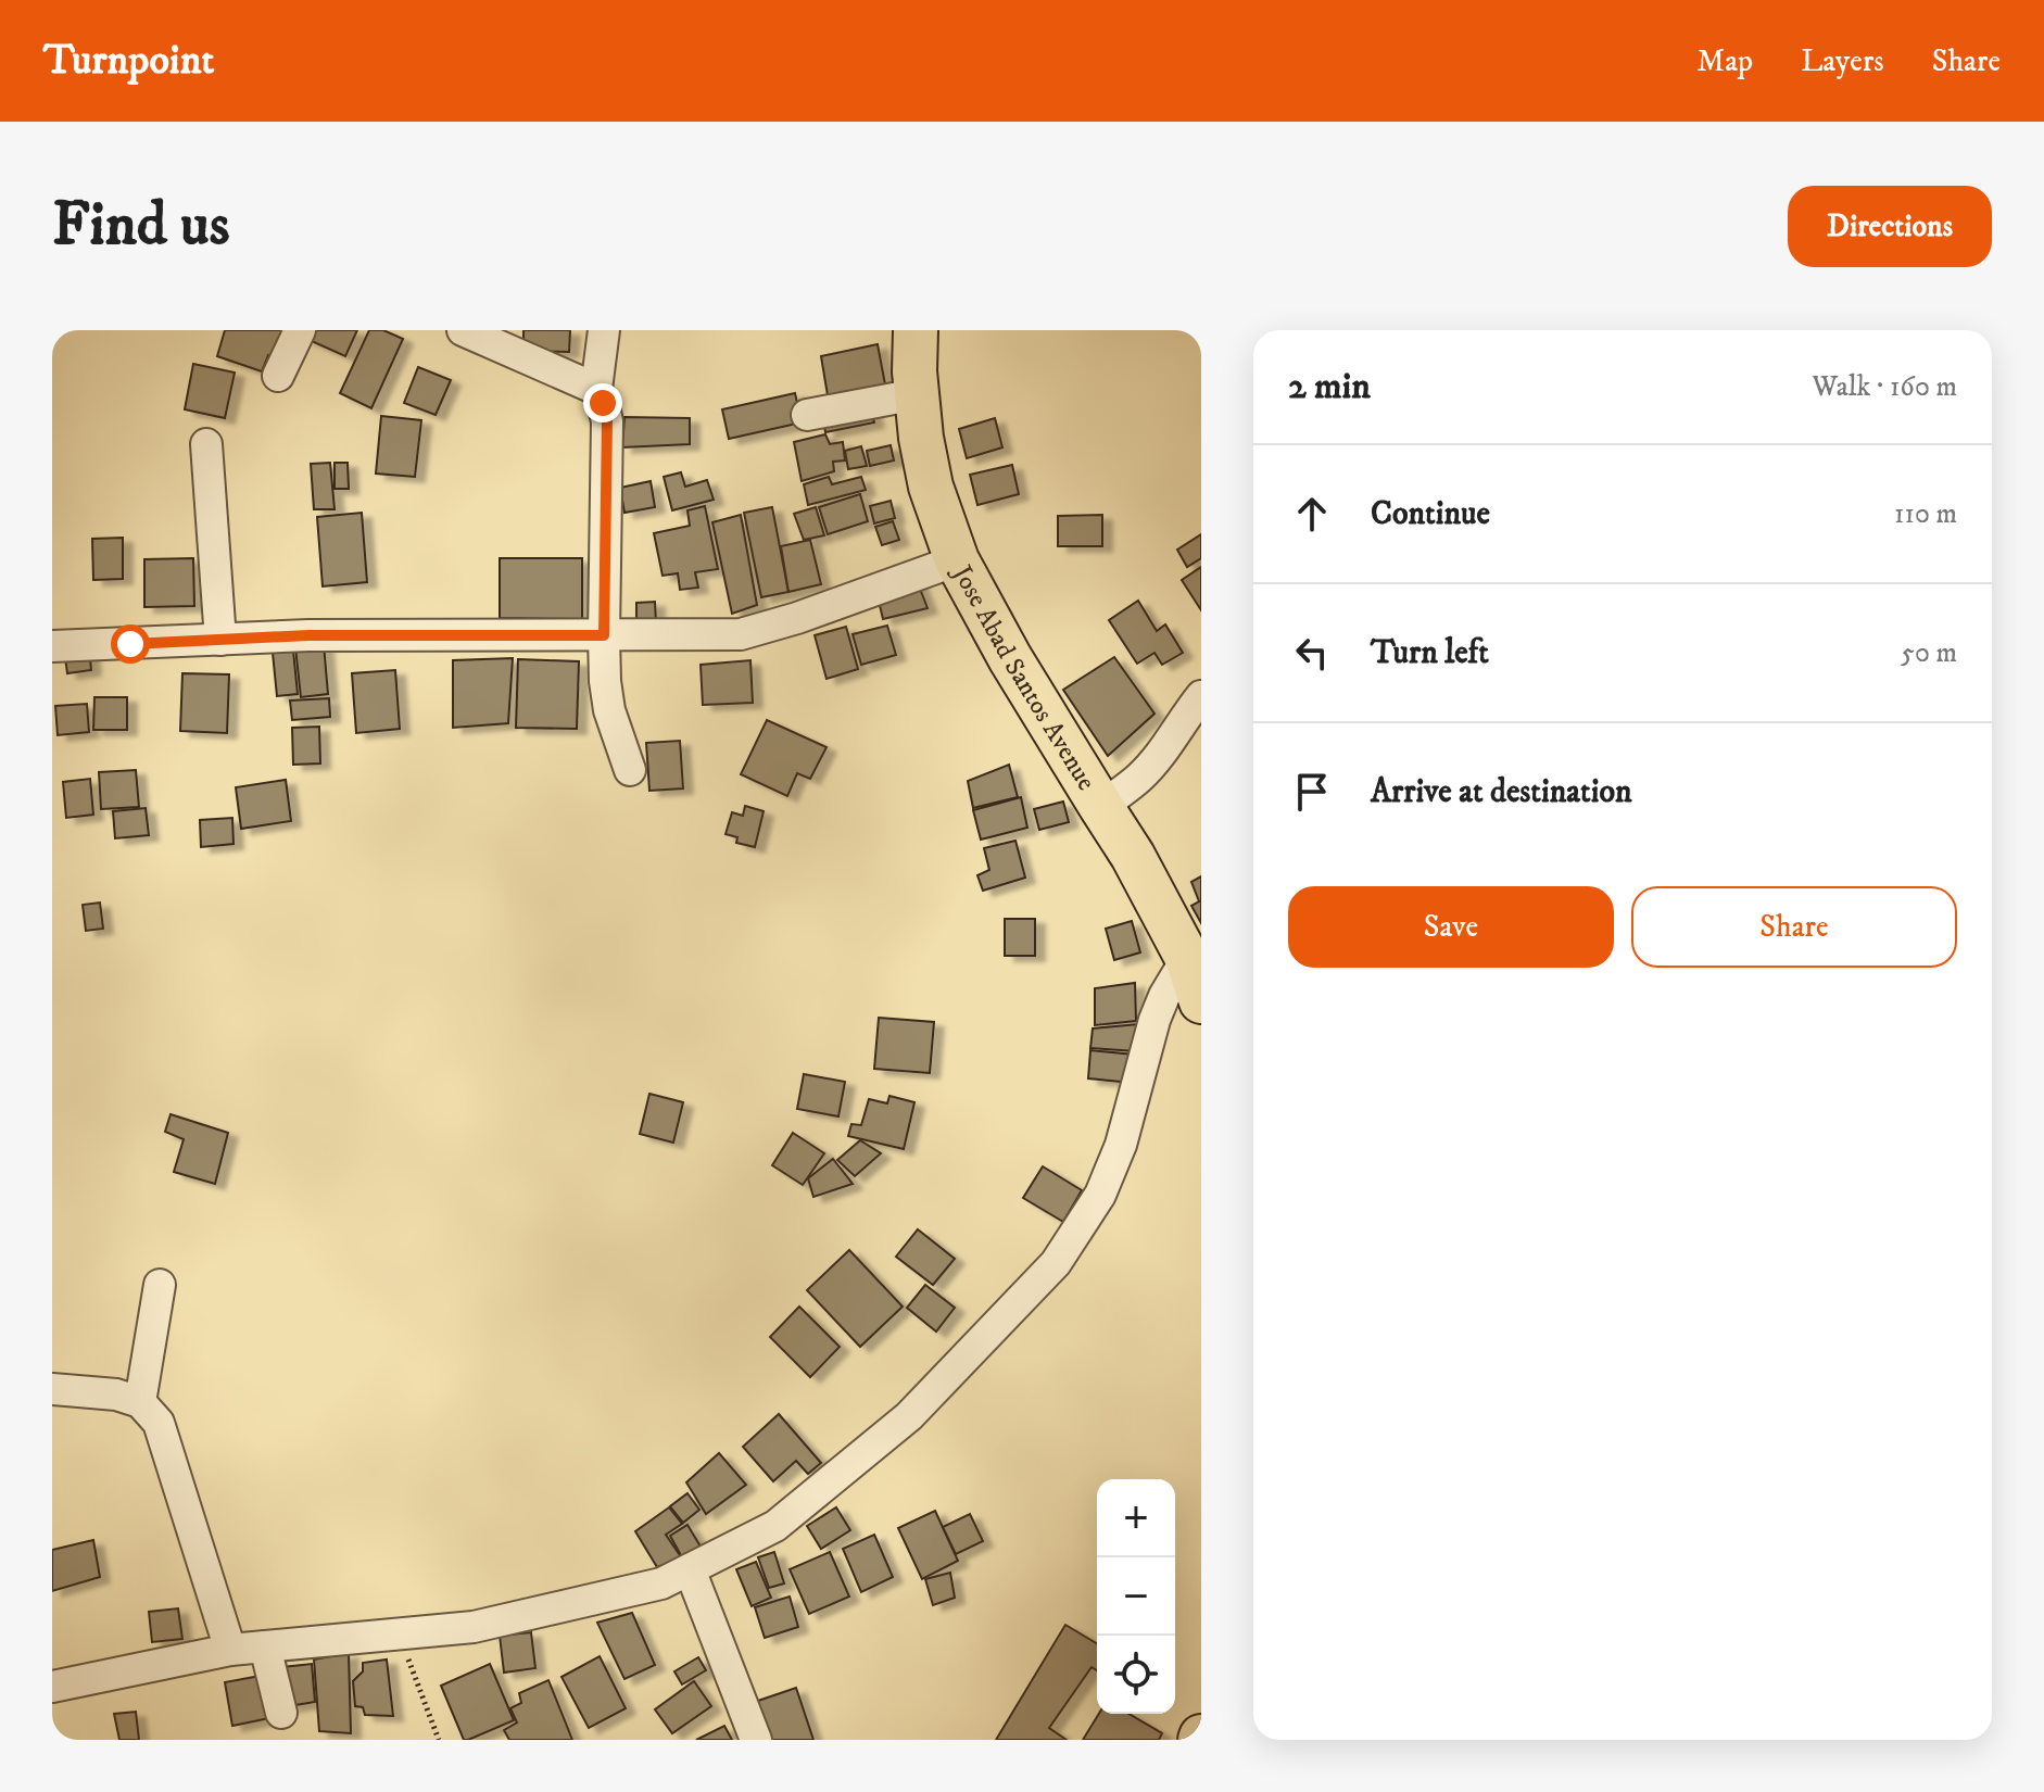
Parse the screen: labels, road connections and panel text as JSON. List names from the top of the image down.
{
  "streets": {
    "highway": ["Jose Abad Santos Avenue"]
  },
  "page": {
    "header": "Turnpoint",
    "nav": ["Map", "Layers", "Share"],
    "buttons": [
      "Directions",
      ["Save", "Share"]
    ],
    "title": "Find us",
    "heading": ["2 min", "Walk · 160 m"],
    "list": [
      ["Continue", "110 m"],
      ["Turn left", "50 m"],
      "Arrive at destination"
    ],
    "map_buttons": ["+", "−"]
  }
}
